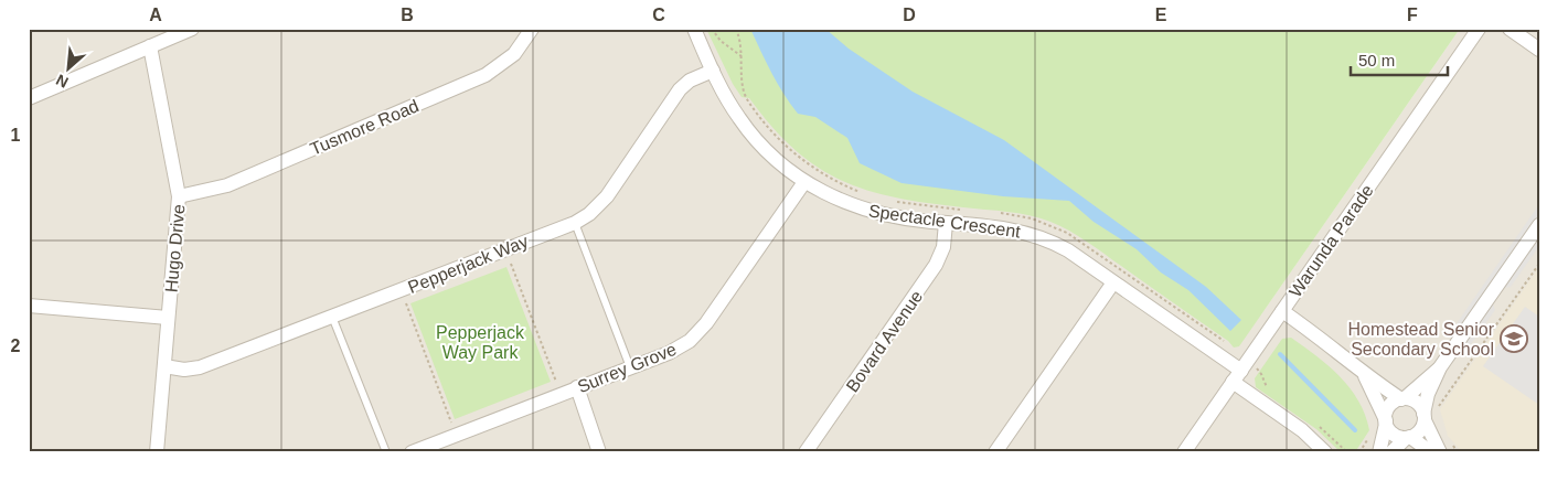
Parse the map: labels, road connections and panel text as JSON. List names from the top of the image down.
{
  "streets": {
    "street": [
      "Tusmore Road",
      "Spectacle Crescent",
      "Warunda Parade",
      "Hugo Drive",
      "Pepperjack Way",
      "Bovard Avenue",
      "Surrey Grove"
    ]
  },
  "crossings": [
    ["Tusmore Road", "Hugo Drive"],
    ["Spectacle Crescent", "Warunda Parade"],
    ["Spectacle Crescent", "Pepperjack Way"],
    ["Spectacle Crescent", "Bovard Avenue"],
    ["Spectacle Crescent", "Surrey Grove"],
    ["Hugo Drive", "Pepperjack Way"]
  ],
  "parks": ["Pepperjack Way Park"],
  "places": {
    "school or university": ["Homestead Senior Secondary School"]
  },
  "scale_bar": "50 m",
  "north": "bottom left",
  "grid": {
    "columns": [
      "A",
      "B",
      "C",
      "D",
      "E",
      "F"
    ],
    "rows": ["1", "2"]
  }
}
